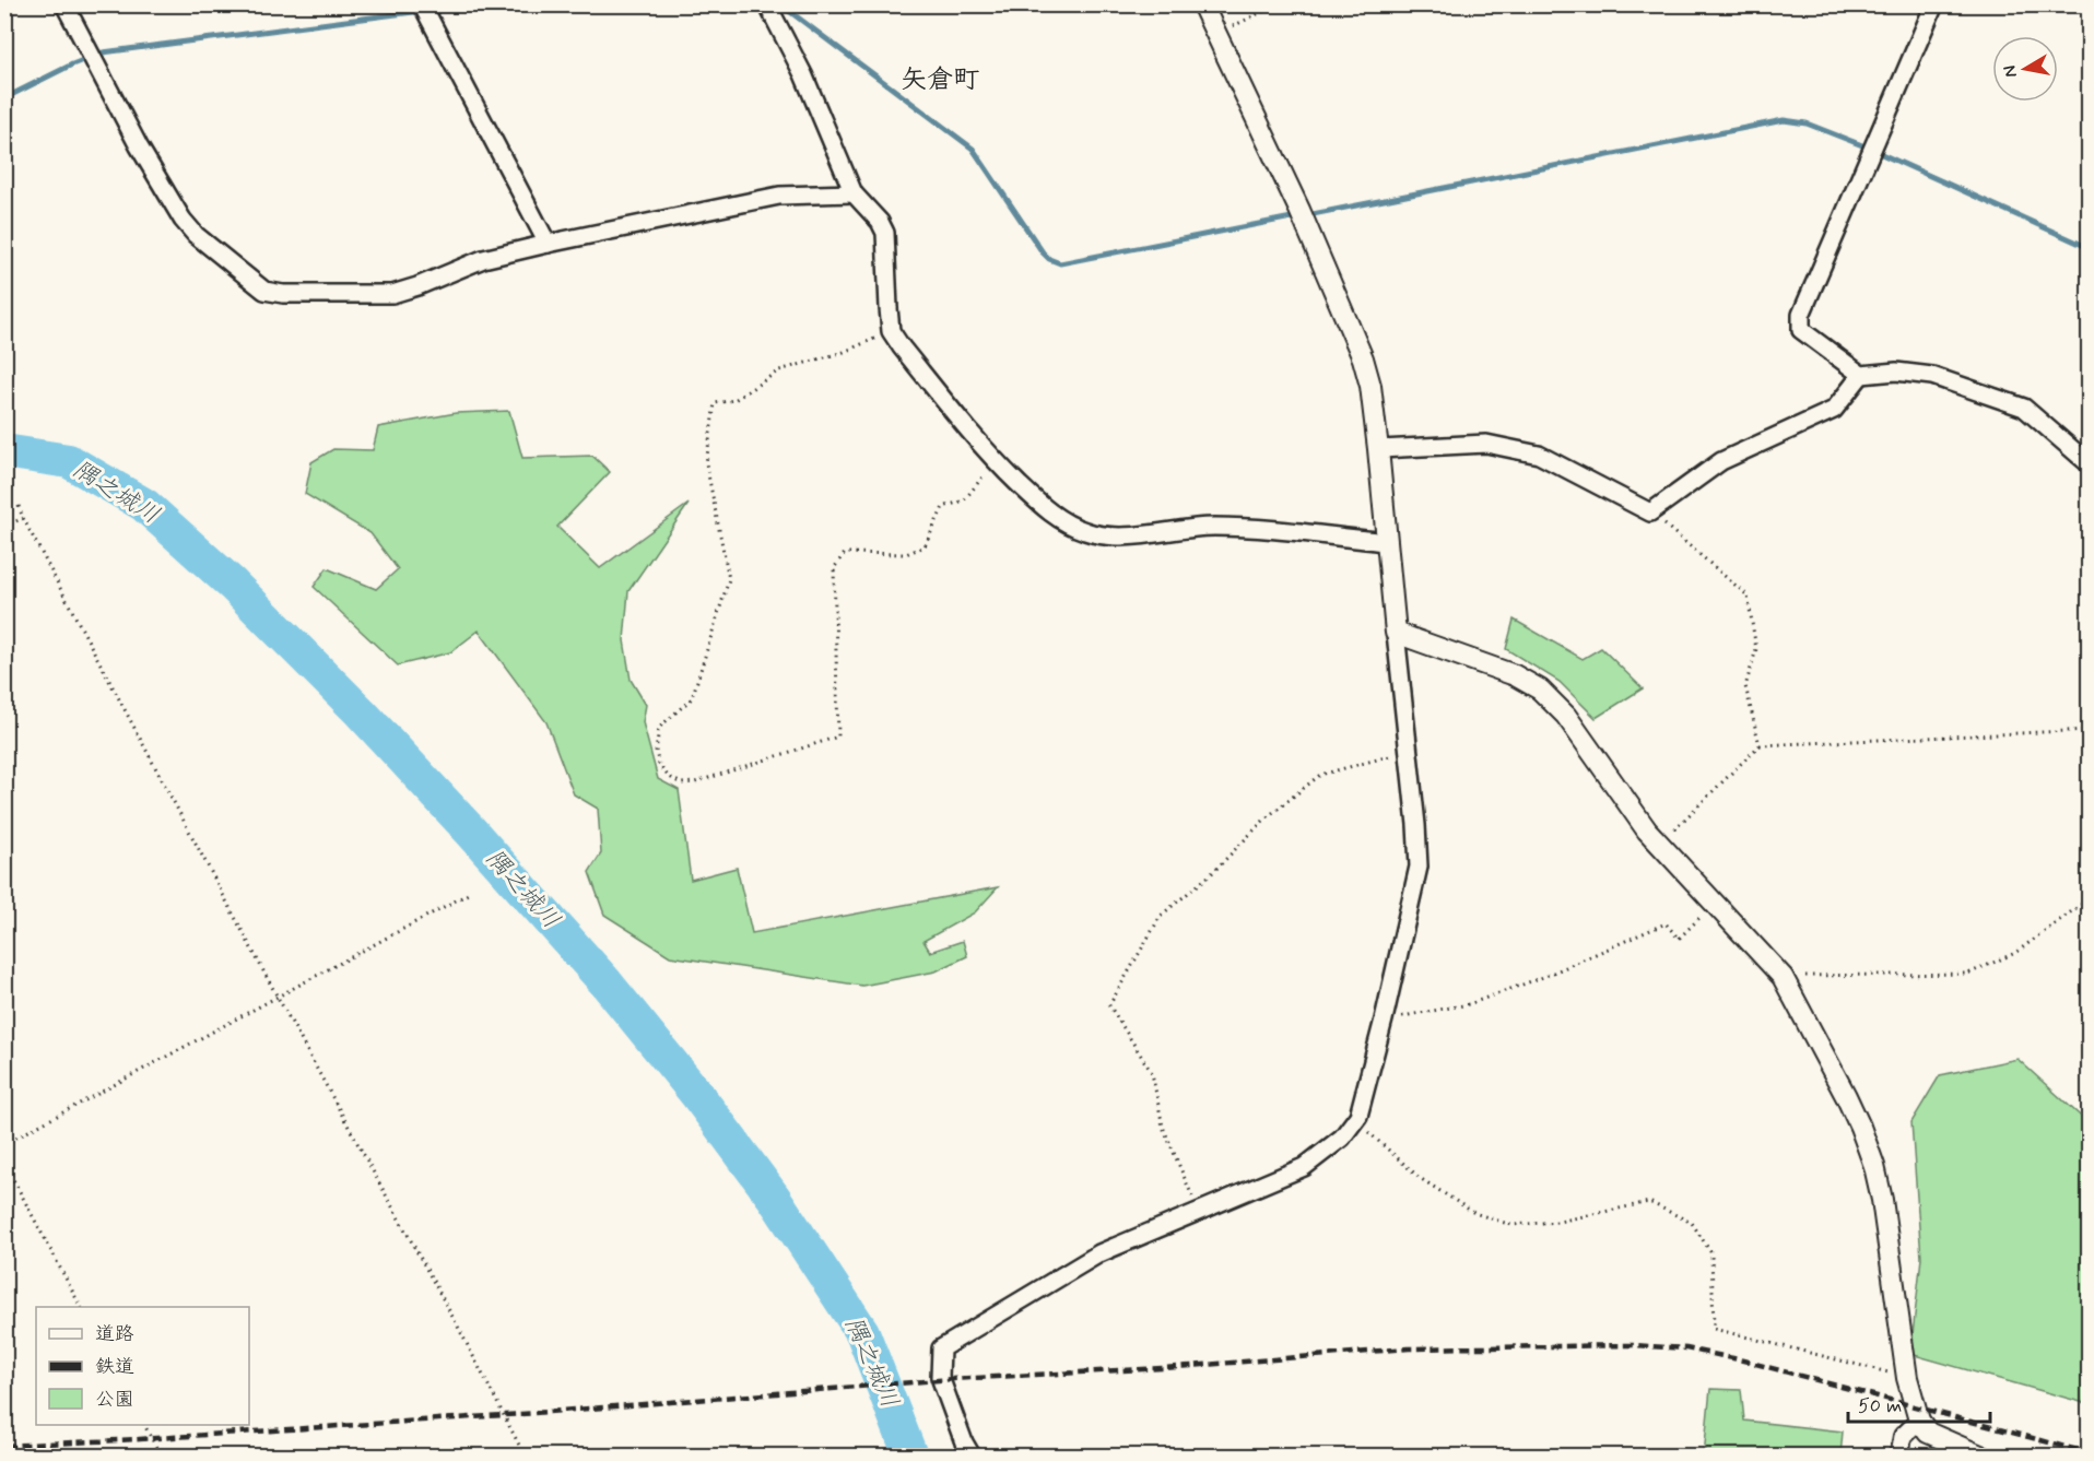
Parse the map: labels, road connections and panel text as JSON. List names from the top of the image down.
{
  "districts": ["矢倉町"],
  "water": ["隅之城川"],
  "legend": ["道路", "鉄道", "公園"],
  "scale_bar": "50 m",
  "north": "left"
}
